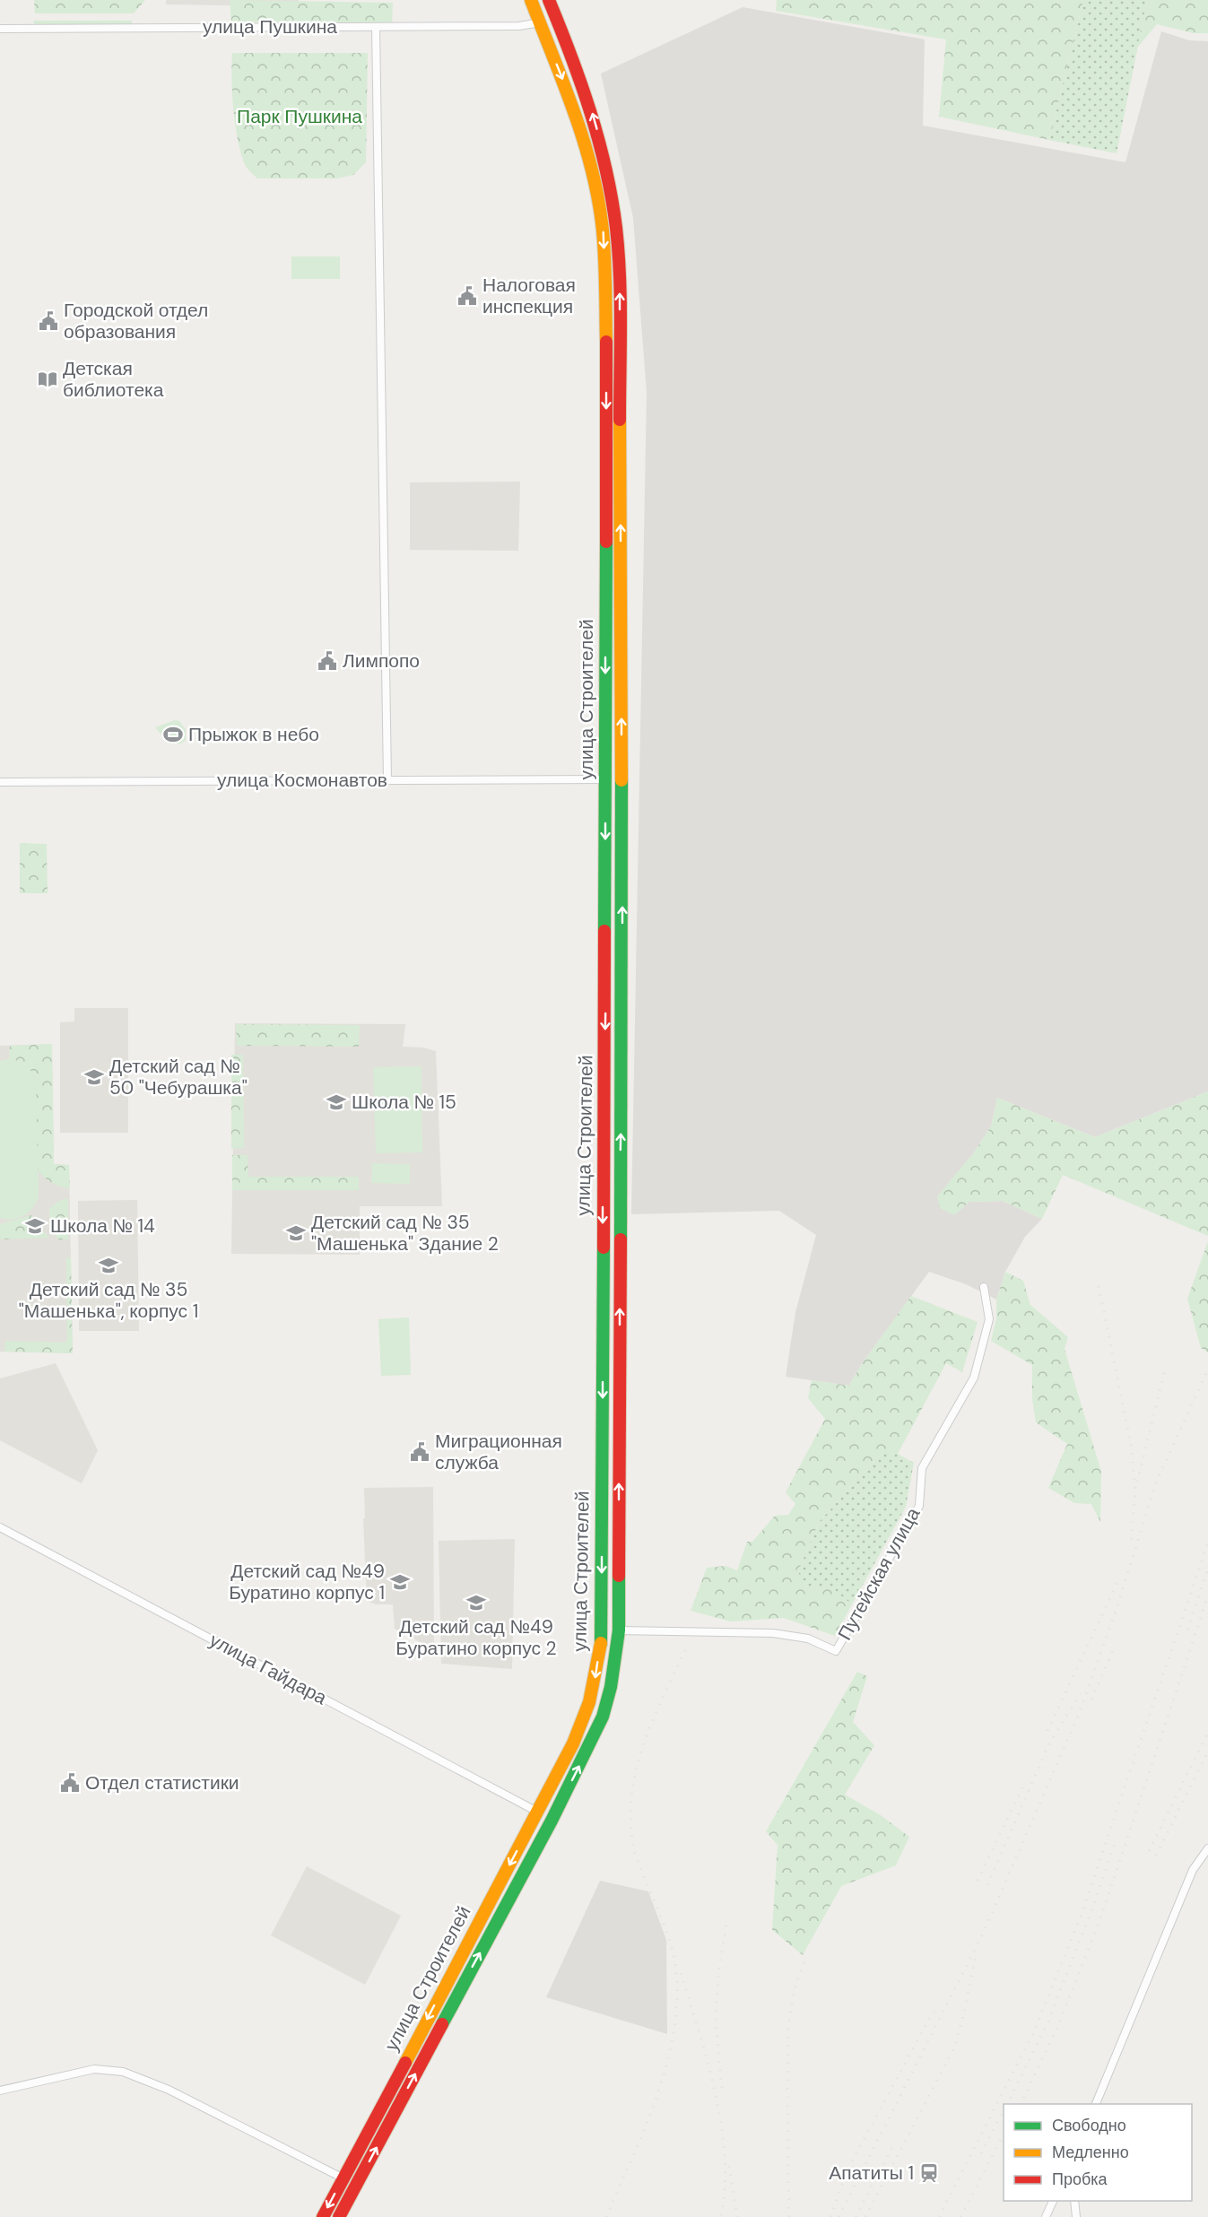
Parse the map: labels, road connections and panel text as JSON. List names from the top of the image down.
{
  "streets": {
    "main road": ["улица Строителей"],
    "street": [
      "улица Пушкина",
      "улица Космонавтов",
      "Путейская улица",
      "улица Гайдара"
    ]
  },
  "crossings": [
    ["улица Пушкина", "улица Строителей"],
    ["улица Строителей", "улица Космонавтов"],
    ["улица Строителей", "Путейская улица"],
    ["улица Строителей", "улица Гайдара"]
  ],
  "parks": ["Парк Пушкина"],
  "places": {
    "public building": [
      "Налоговая инспекция",
      "Городской отдел образования",
      "Лимпопо",
      "Миграционная служба",
      "Отдел статистики"
    ],
    "library": ["Детская библиотека"],
    "sports": ["Прыжок в небо"],
    "school or university": [
      "Детский сад № 50 \"Чебурашка\"",
      "Школа № 15",
      "Школа № 14",
      "Детский сад № 35 \"Машенька\" Здание 2",
      "Детский сад № 35 \"Машенька\", корпус 1",
      "Детский сад №49 Буратино корпус 1",
      "Детский сад №49 Буратино корпус 2"
    ],
    "station": ["Апатиты 1"]
  },
  "legend": ["Свободно", "Медленно", "Пробка"]
}
